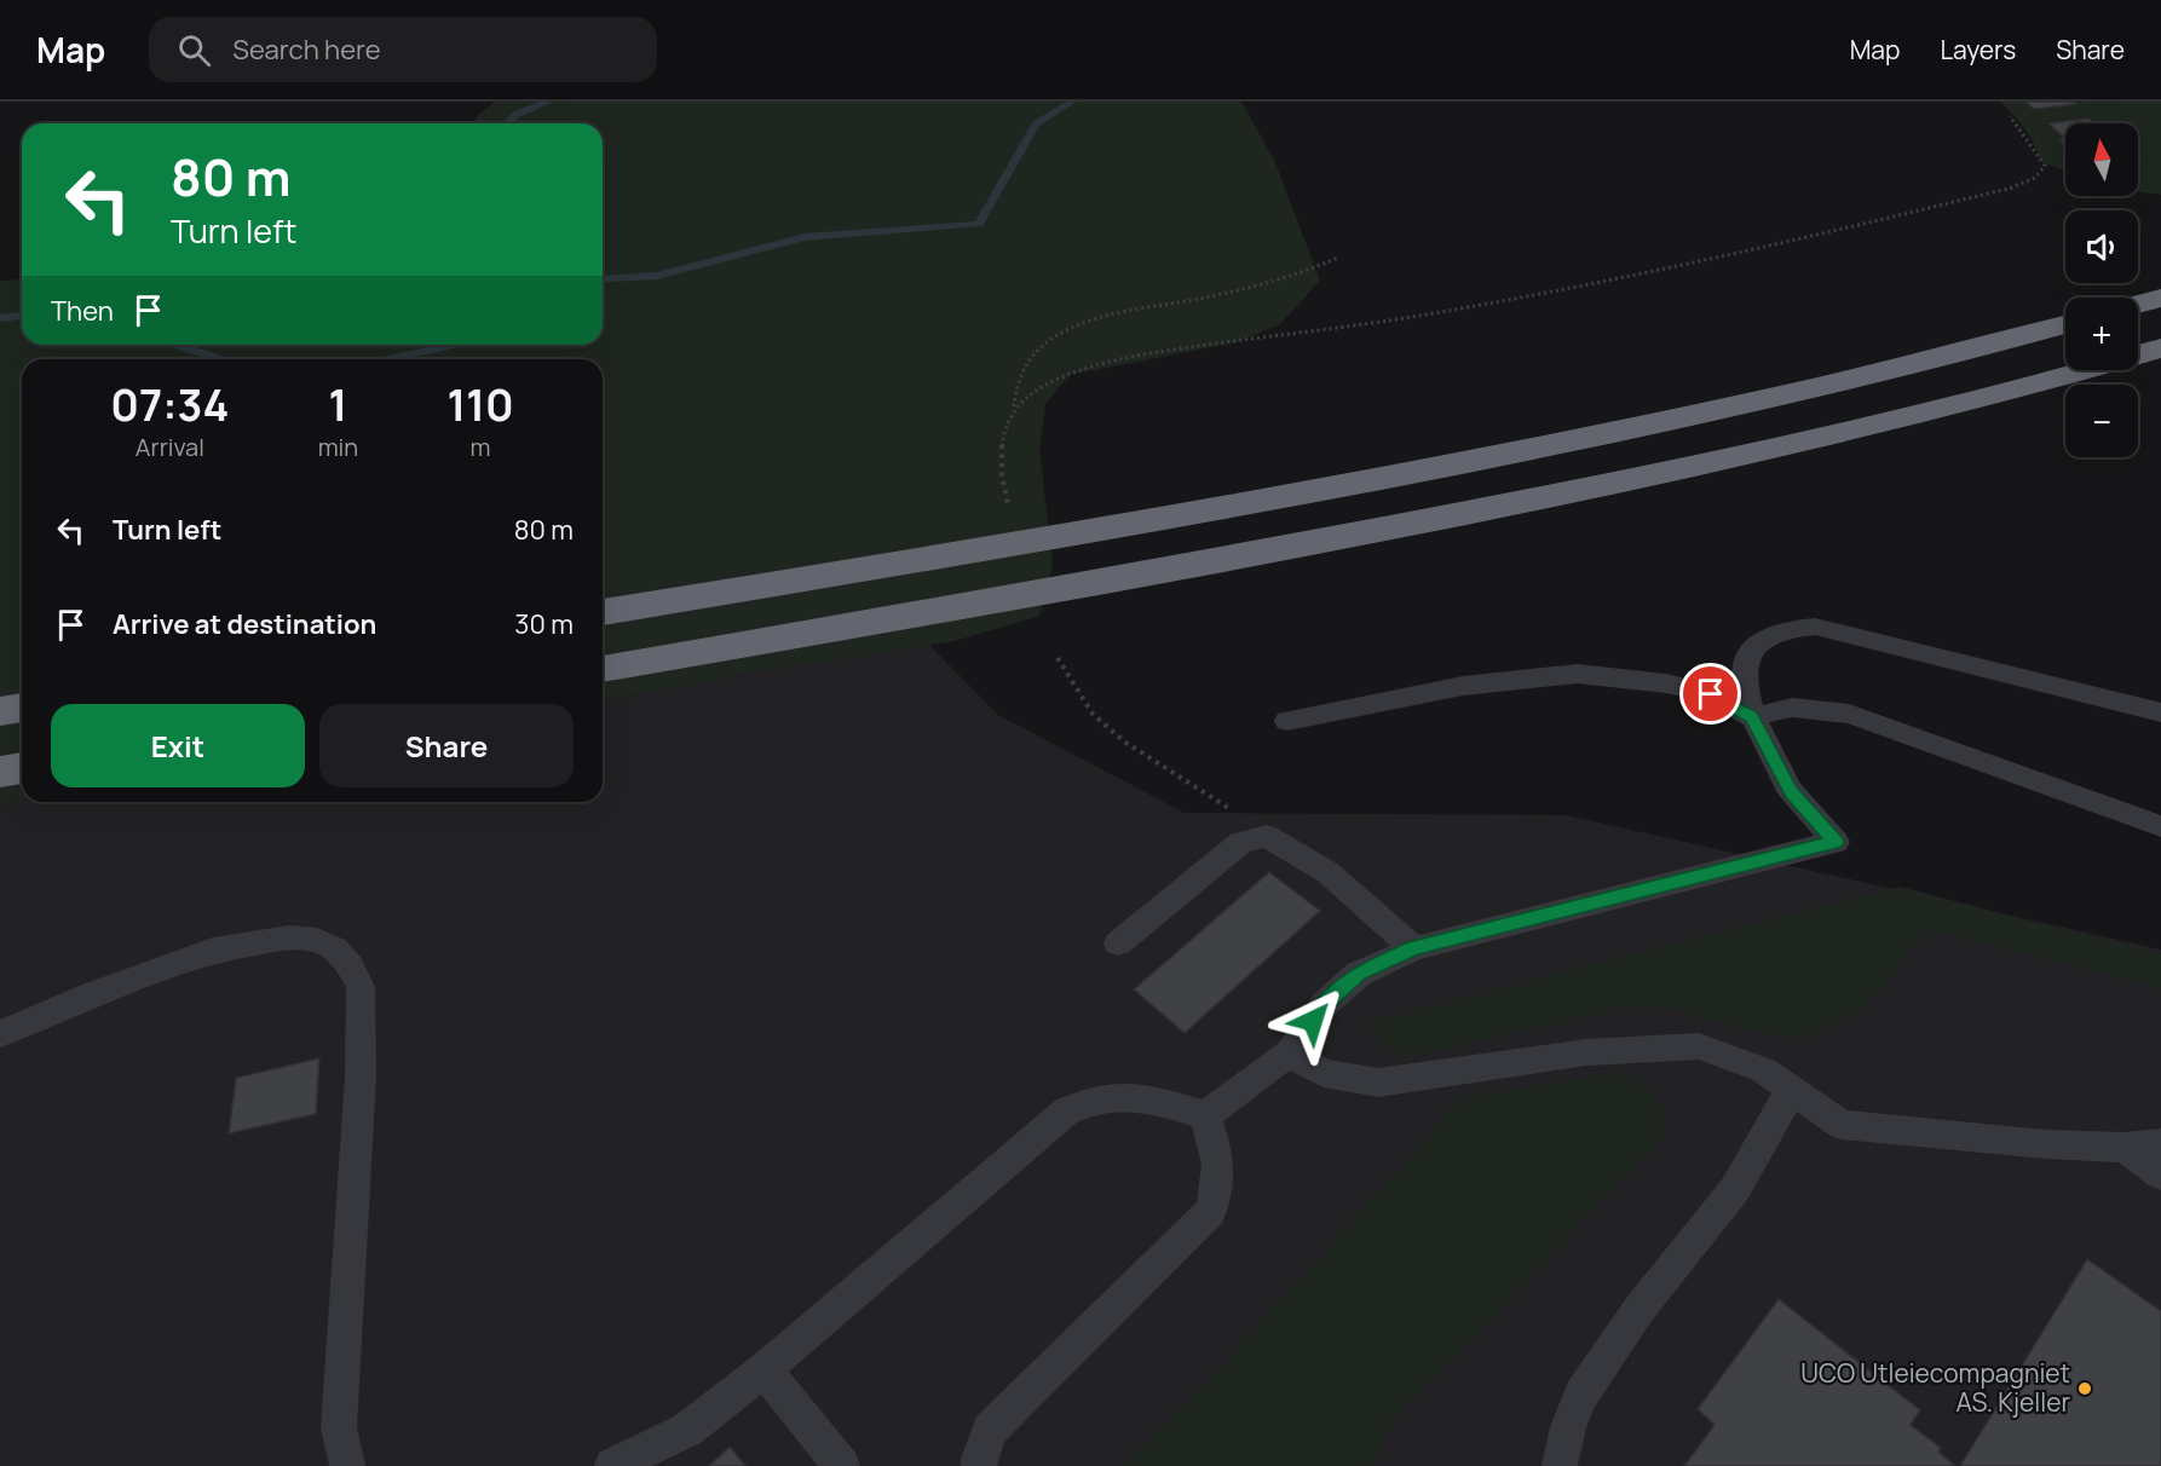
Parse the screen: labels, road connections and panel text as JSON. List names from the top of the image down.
{
  "places": ["UCO Utleiecompagniet AS. Kjeller"],
  "north": "top",
  "page": {
    "header": "Map",
    "search": "Search here",
    "nav": ["Map", "Layers", "Share"],
    "map_buttons": ["+", "−"],
    "turn": ["80 m", "Turn left"],
    "then": "Then",
    "eta": [
      "07:34",
      "Arrival",
      "1",
      "min",
      "110",
      "m"
    ],
    "list": [
      {
        "name": "Turn left",
        "value": "80 m"
      },
      {
        "name": "Arrive at destination",
        "value": "30 m"
      }
    ],
    "buttons": ["Exit", "Share"]
  }
}
